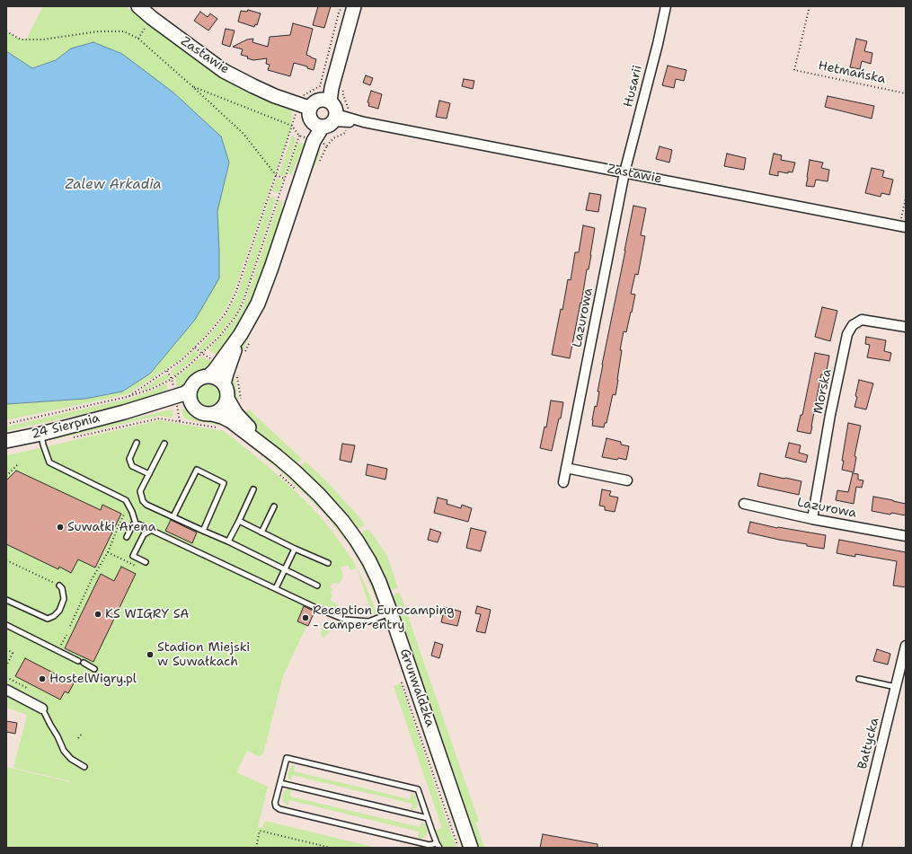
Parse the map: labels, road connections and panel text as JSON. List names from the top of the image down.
{
  "streets": {
    "main road": ["Zastawie", "24 Sierpnia", "Grunwaldzka"],
    "street": [
      "Husarii",
      "Lazurowa",
      "Morska",
      "Bałtycka"
    ],
    "path": ["Hetmańska"]
  },
  "crossings": [
    ["Zastawie", "Husarii"],
    ["Zastawie", "Lazurowa"],
    ["Husarii", "Lazurowa"],
    ["Lazurowa", "Morska"],
    ["24 Sierpnia", "Grunwaldzka"]
  ],
  "water": ["Zalew Arkadia"],
  "places": [
    "Suwałki Arena",
    "KS WIGRY SA",
    "Reception Eurocamping - camper entry",
    "Stadion Miejski w Suwałkach",
    "HostelWigry.pl"
  ]
}
